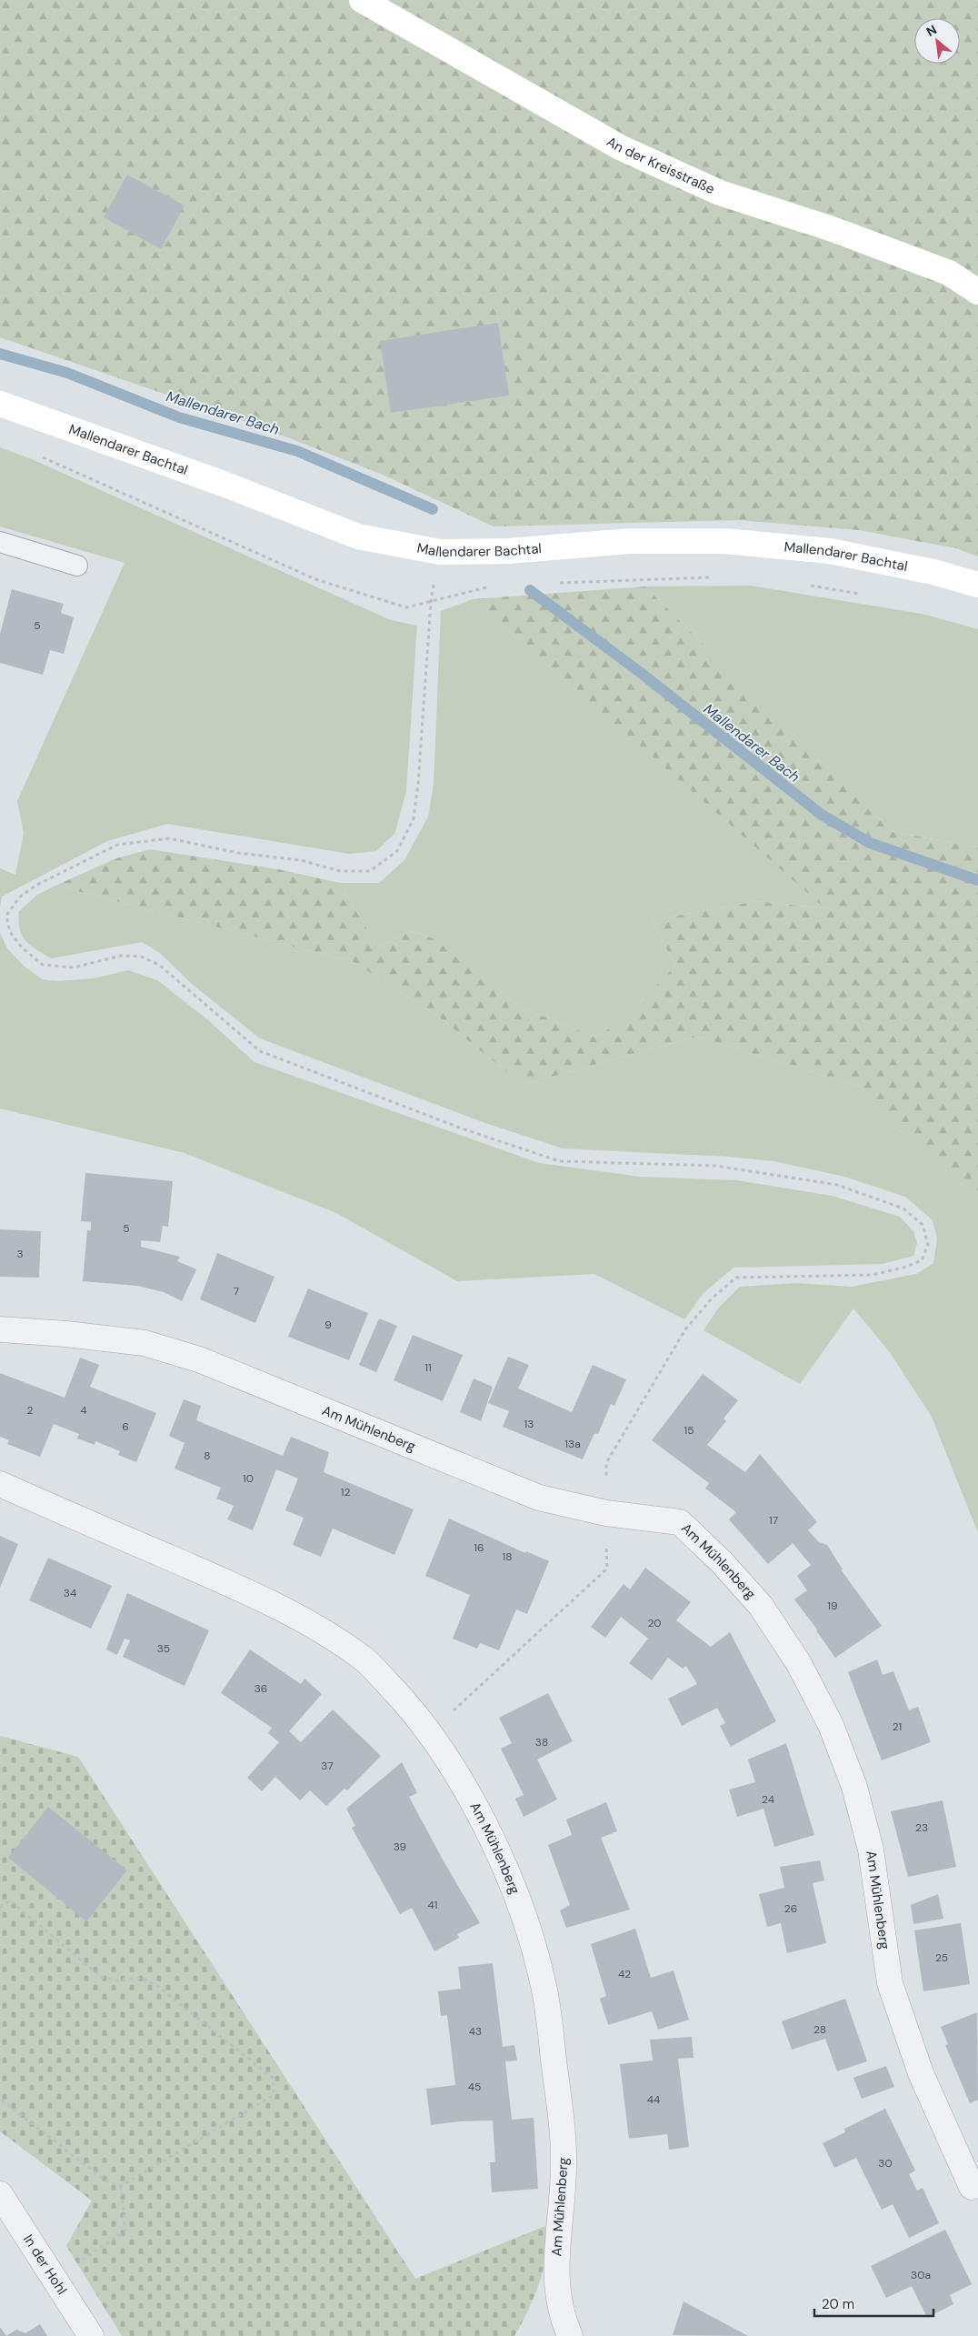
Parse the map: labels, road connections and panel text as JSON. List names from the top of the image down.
{
  "streets": {
    "street": [
      "An der Kreisstraße",
      "Mallendarer Bachtal",
      "Am Mühlenberg",
      "In der Hohl"
    ]
  },
  "water": ["Mallendarer Bach"],
  "house_numbers": [
    "5",
    "5",
    "3",
    "7",
    "9",
    "11",
    "2",
    "4",
    "13",
    "6",
    "15",
    "13a",
    "8",
    "10",
    "12",
    "17",
    "16",
    "18",
    "34",
    "19",
    "20",
    "35",
    "36",
    "21",
    "38",
    "37",
    "24",
    "23",
    "39",
    "41",
    "26",
    "25",
    "42",
    "28",
    "43",
    "45",
    "44",
    "30",
    "30a"
  ],
  "scale_bar": "20 m",
  "north": "top left"
}
